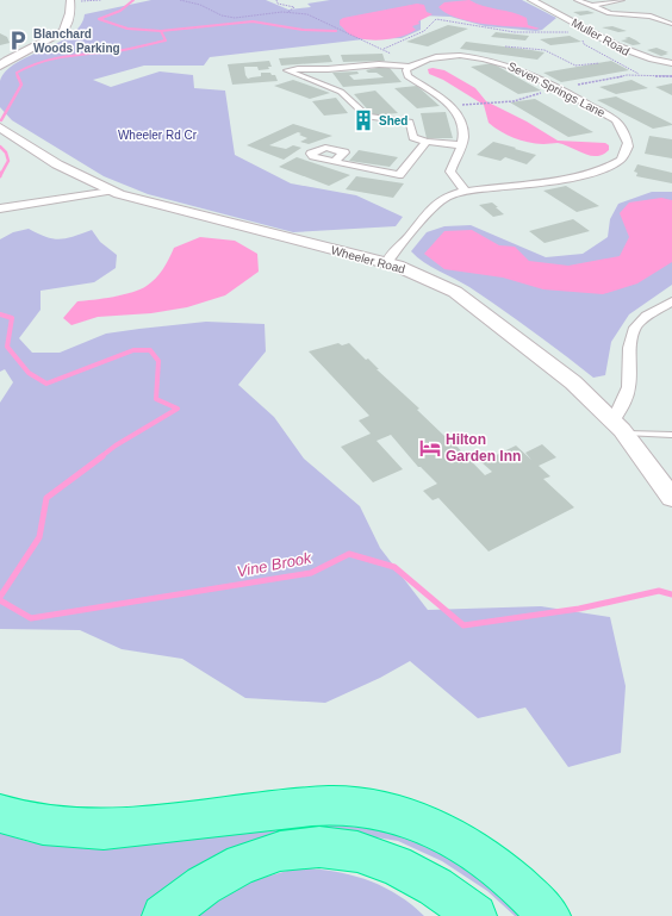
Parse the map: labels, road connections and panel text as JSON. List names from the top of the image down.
{
  "streets": {
    "main road": ["Wheeler Road"],
    "street": ["Muller Road", "Seven Springs Lane"]
  },
  "crossings": [
    ["Seven Springs Lane", "Wheeler Road"]
  ],
  "water": ["Vine Brook"],
  "parks": ["Wheeler Rd Cr"],
  "places": {
    "parking": ["Blanchard Woods Parking"],
    "building": ["Shed"],
    "hotel": ["Hilton Garden Inn"]
  }
}
